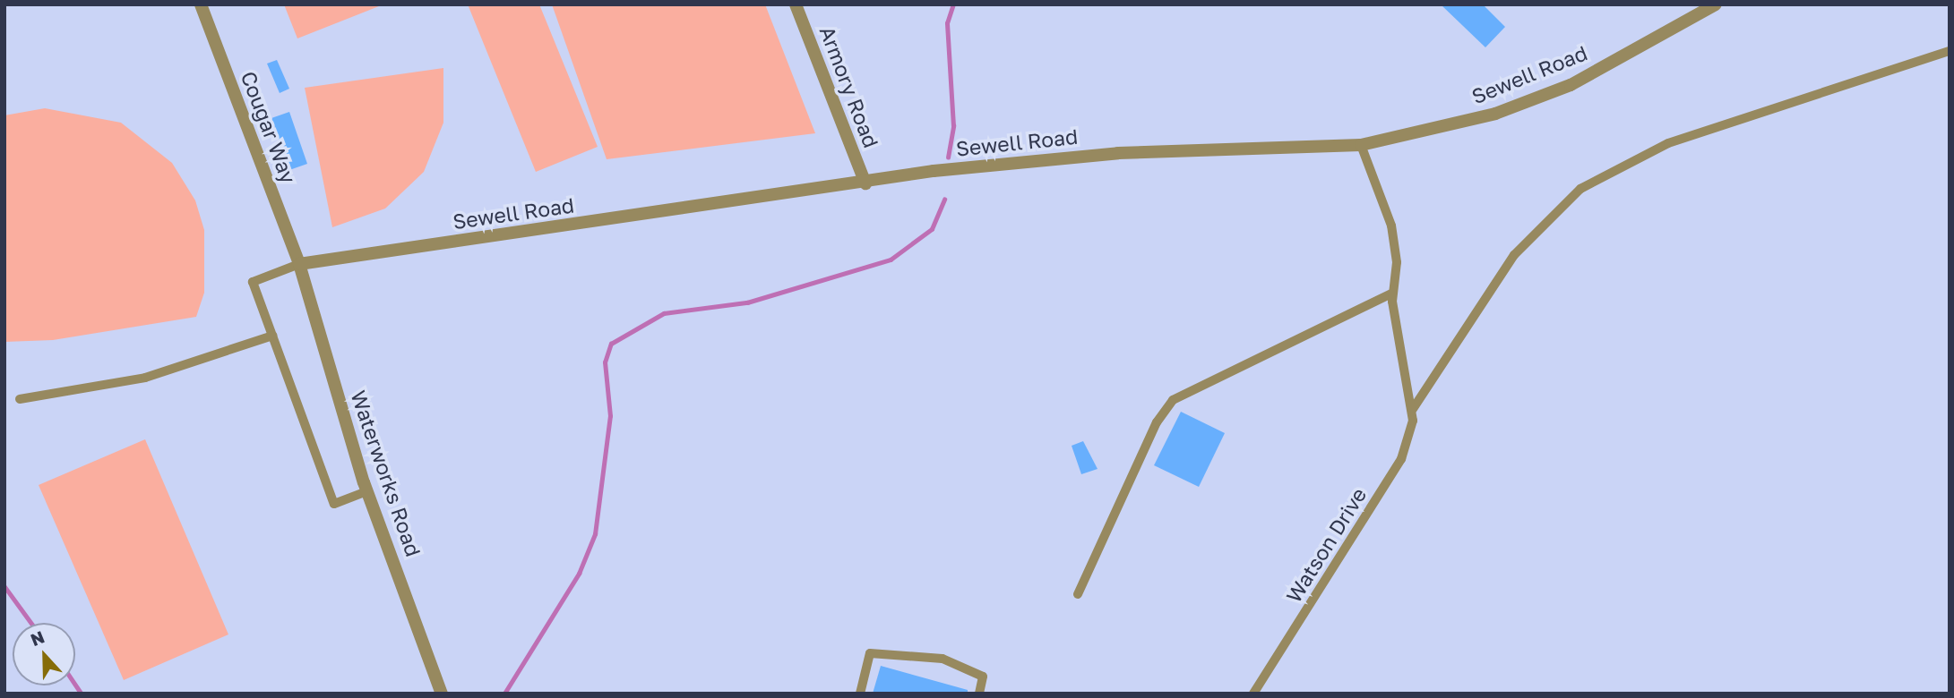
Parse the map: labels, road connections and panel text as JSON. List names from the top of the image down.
{
  "streets": {
    "street": [
      "Sewell Road",
      "Armory Road",
      "Cougar Way",
      "Waterworks Road"
    ],
    "lane": ["Watson Drive"]
  },
  "crossings": [
    ["Sewell Road", "Armory Road"],
    ["Sewell Road", "Cougar Way"],
    ["Sewell Road", "Waterworks Road"],
    ["Cougar Way", "Waterworks Road"]
  ],
  "north": "top"
}
